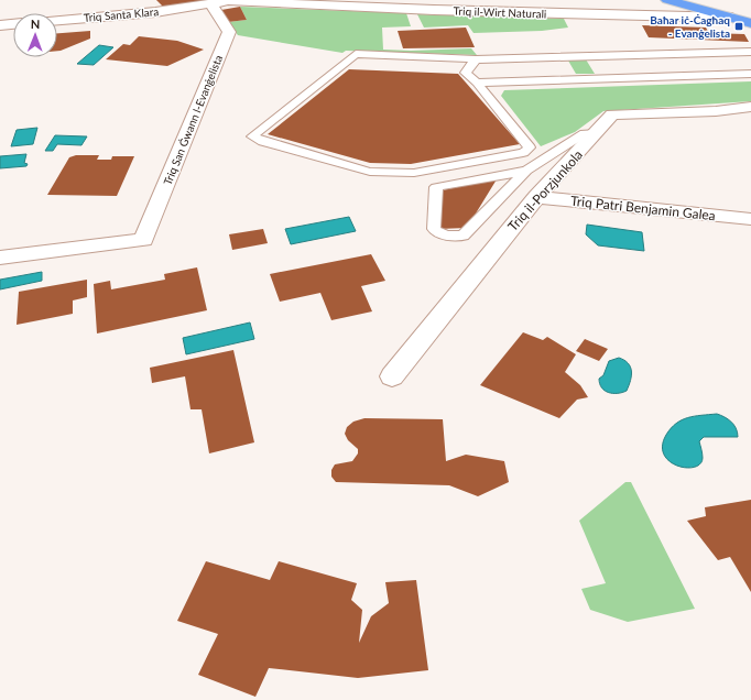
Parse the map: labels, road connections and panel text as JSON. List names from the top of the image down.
{
  "streets": {
    "street": [
      "Triq il-Wirt Naturali",
      "Triq Santa Klara",
      "Triq San Ġwann l-Evanġelista",
      "Triq il-Porzjunkola",
      "Triq Patri Benjamin Galea"
    ]
  },
  "crossings": [
    ["Triq il-Wirt Naturali", "Triq Santa Klara"],
    ["Triq il-Wirt Naturali", "Triq San Ġwann l-Evanġelista"],
    ["Triq Santa Klara", "Triq San Ġwann l-Evanġelista"],
    ["Triq il-Porzjunkola", "Triq Patri Benjamin Galea"]
  ],
  "places": {
    "transit": ["Baħar iċ-Ċagħaq - Evanġelista"]
  },
  "north": "top"
}
